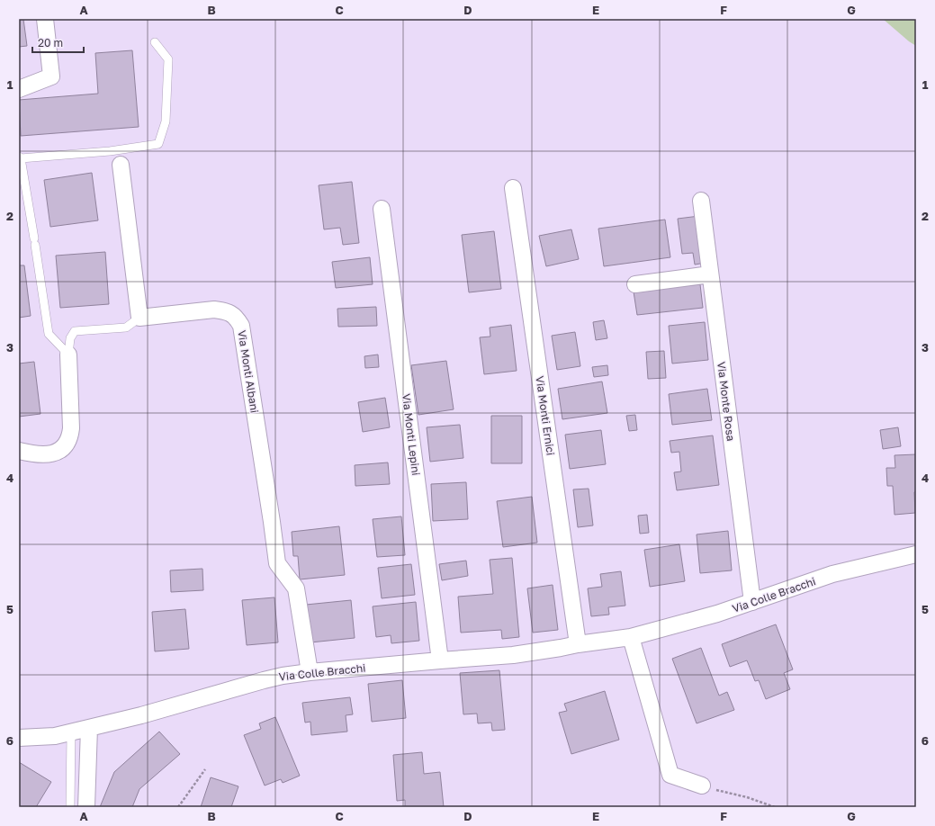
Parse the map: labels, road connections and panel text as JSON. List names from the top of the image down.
{
  "streets": {
    "street": [
      "Via Monti Albani",
      "Via Monte Rosa",
      "Via Monti Ernici",
      "Via Monti Lepini",
      "Via Colle Bracchi"
    ]
  },
  "crossings": [
    ["Via Monti Albani", "Via Colle Bracchi"],
    ["Via Monte Rosa", "Via Colle Bracchi"],
    ["Via Monti Ernici", "Via Colle Bracchi"],
    ["Via Monti Lepini", "Via Colle Bracchi"]
  ],
  "scale_bar": "20 m",
  "grid": {
    "columns": [
      "A",
      "B",
      "C",
      "D",
      "E",
      "F",
      "G"
    ],
    "rows": [
      "1",
      "2",
      "3",
      "4",
      "5",
      "6"
    ]
  }
}
